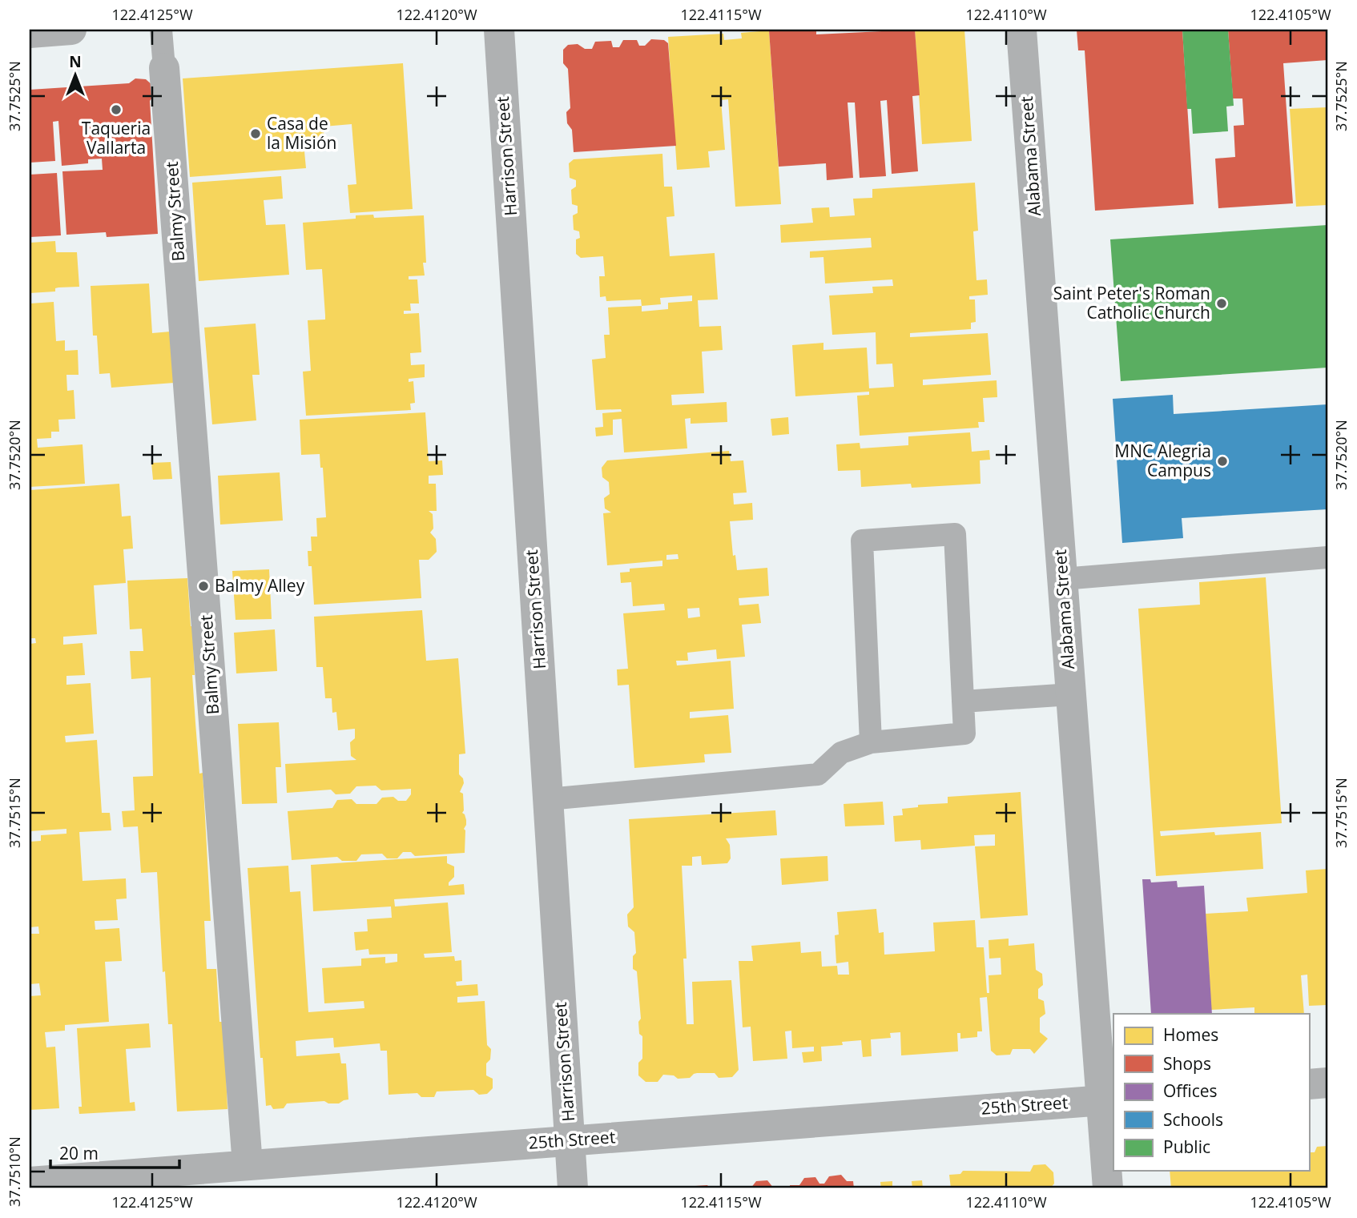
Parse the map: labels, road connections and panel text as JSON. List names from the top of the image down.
{
  "streets": {
    "street": [
      "Harrison Street",
      "Alabama Street",
      "Balmy Street",
      "25th Street"
    ]
  },
  "crossings": [
    ["Harrison Street", "25th Street"],
    ["Alabama Street", "25th Street"],
    ["Balmy Street", "25th Street"]
  ],
  "places": [
    "Taqueria Vallarta",
    "Casa de la Misión",
    "Saint Peter's Roman Catholic Church",
    "MNC Alegria Campus",
    "Balmy Alley"
  ],
  "legend": [
    "Homes",
    "Shops",
    "Offices",
    "Schools",
    "Public"
  ],
  "scale_bar": "20 m",
  "north": "top",
  "coordinates": [
    "122.4125°W",
    "122.4120°W",
    "122.4115°W",
    "122.4110°W",
    "122.4105°W",
    "37.7525°N",
    "37.7520°N",
    "37.7515°N",
    "37.7510°N"
  ]
}
